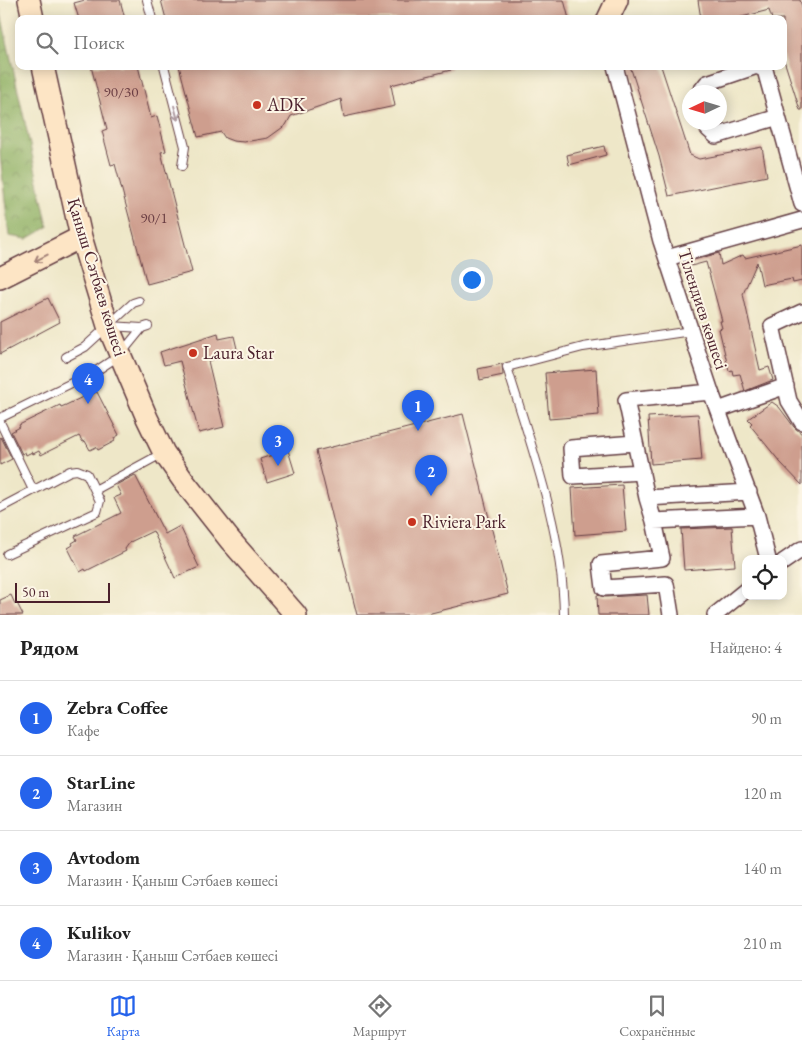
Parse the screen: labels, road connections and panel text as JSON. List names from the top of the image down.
{
  "streets": {
    "main road": ["Қаныш Сәтбаев көшесі"],
    "street": ["Тілендиев көшесі"]
  },
  "places": ["ADK", "Laura Star", "Riviera Park"],
  "house_numbers": ["90/30", "90/1"],
  "scale_bar": "50 m",
  "north": "left",
  "page": {
    "search": "Поиск",
    "pins": [
      "4",
      "1",
      "3",
      "2"
    ],
    "scale": "50 m",
    "heading": ["Рядом", "Найдено: 4"],
    "list": [
      {
        "mark": "1",
        "name": "Zebra Coffee",
        "note": "Кафе",
        "value": "90 m"
      },
      {
        "mark": "2",
        "name": "StarLine",
        "note": "Магазин",
        "value": "120 m"
      },
      {
        "mark": "3",
        "name": "Avtodom",
        "note": "Магазин · Қаныш Сәтбаев көшесі",
        "value": "140 m"
      },
      {
        "mark": "4",
        "name": "Kulikov",
        "note": "Магазин · Қаныш Сәтбаев көшесі",
        "value": "210 m"
      }
    ],
    "nav": ["Карта", "Маршрут", "Сохранённые"]
  }
}
